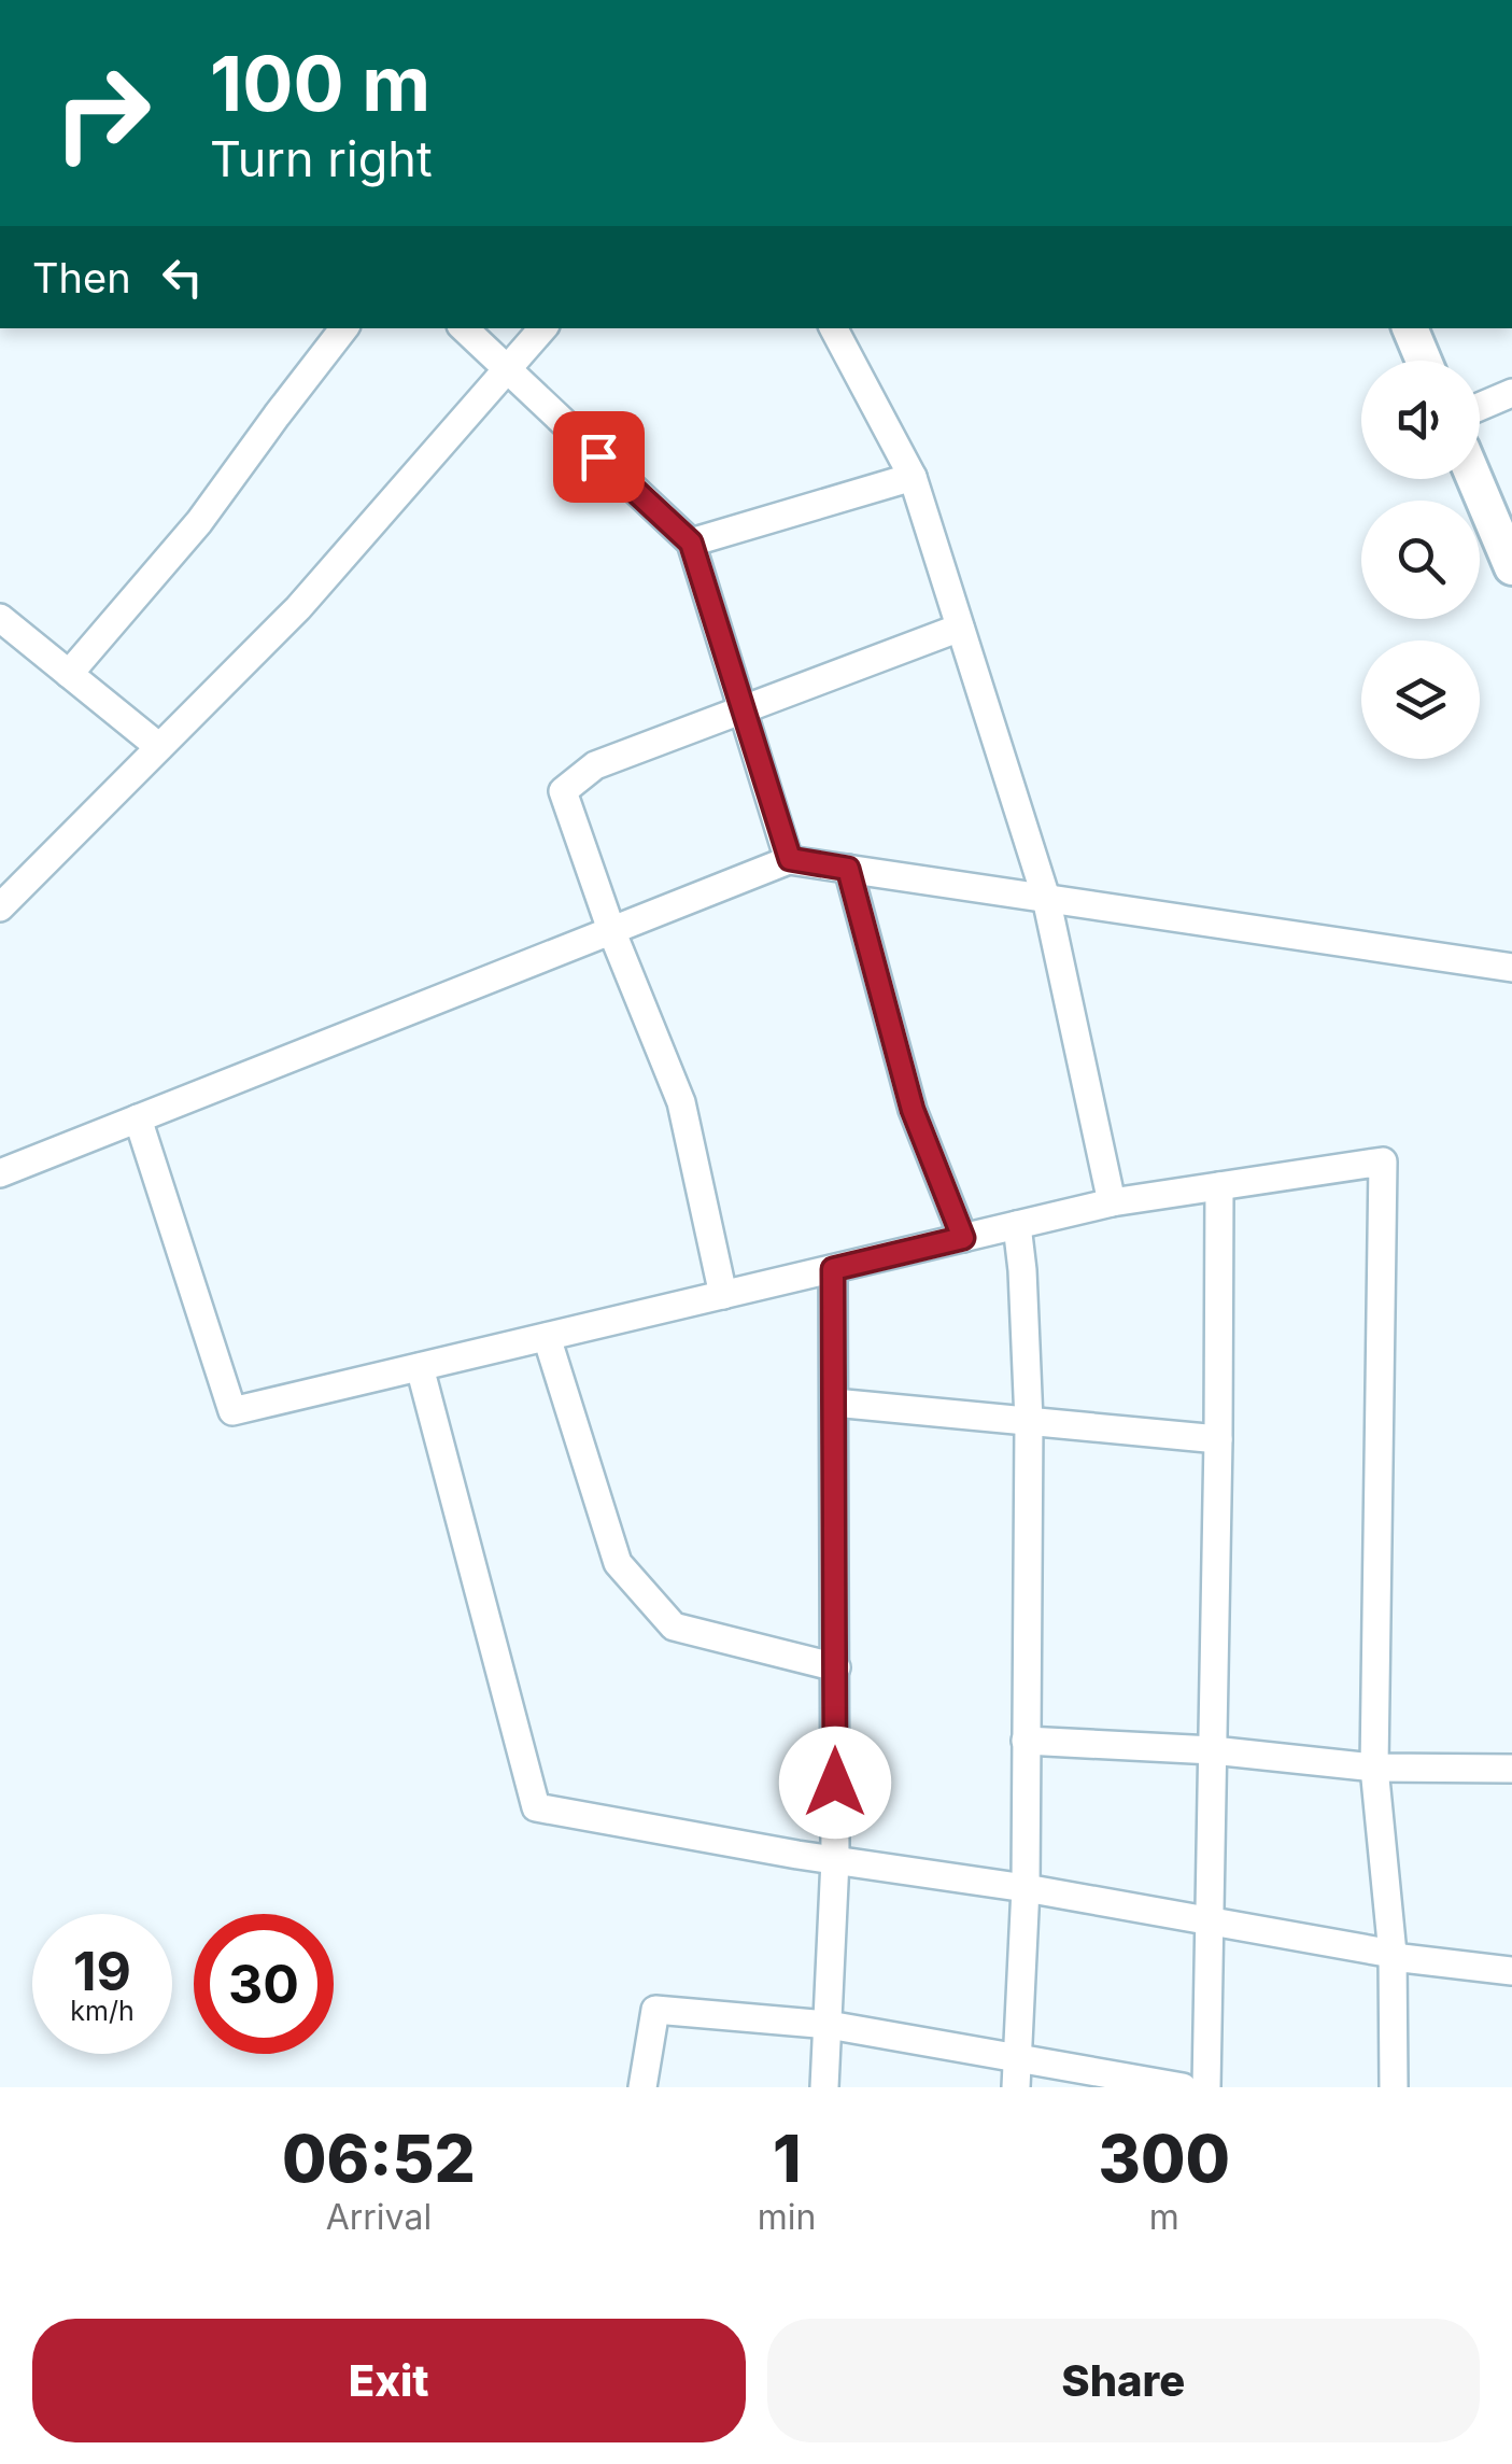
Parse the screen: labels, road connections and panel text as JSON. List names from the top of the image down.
{
  "page": {
    "turn": ["100 m", "Turn right"],
    "then": "Then",
    "speed": "19 km/h",
    "limit": "30",
    "eta": [
      "06:52",
      "Arrival",
      "1",
      "min",
      "300",
      "m"
    ],
    "buttons": ["Exit", "Share"]
  }
}
